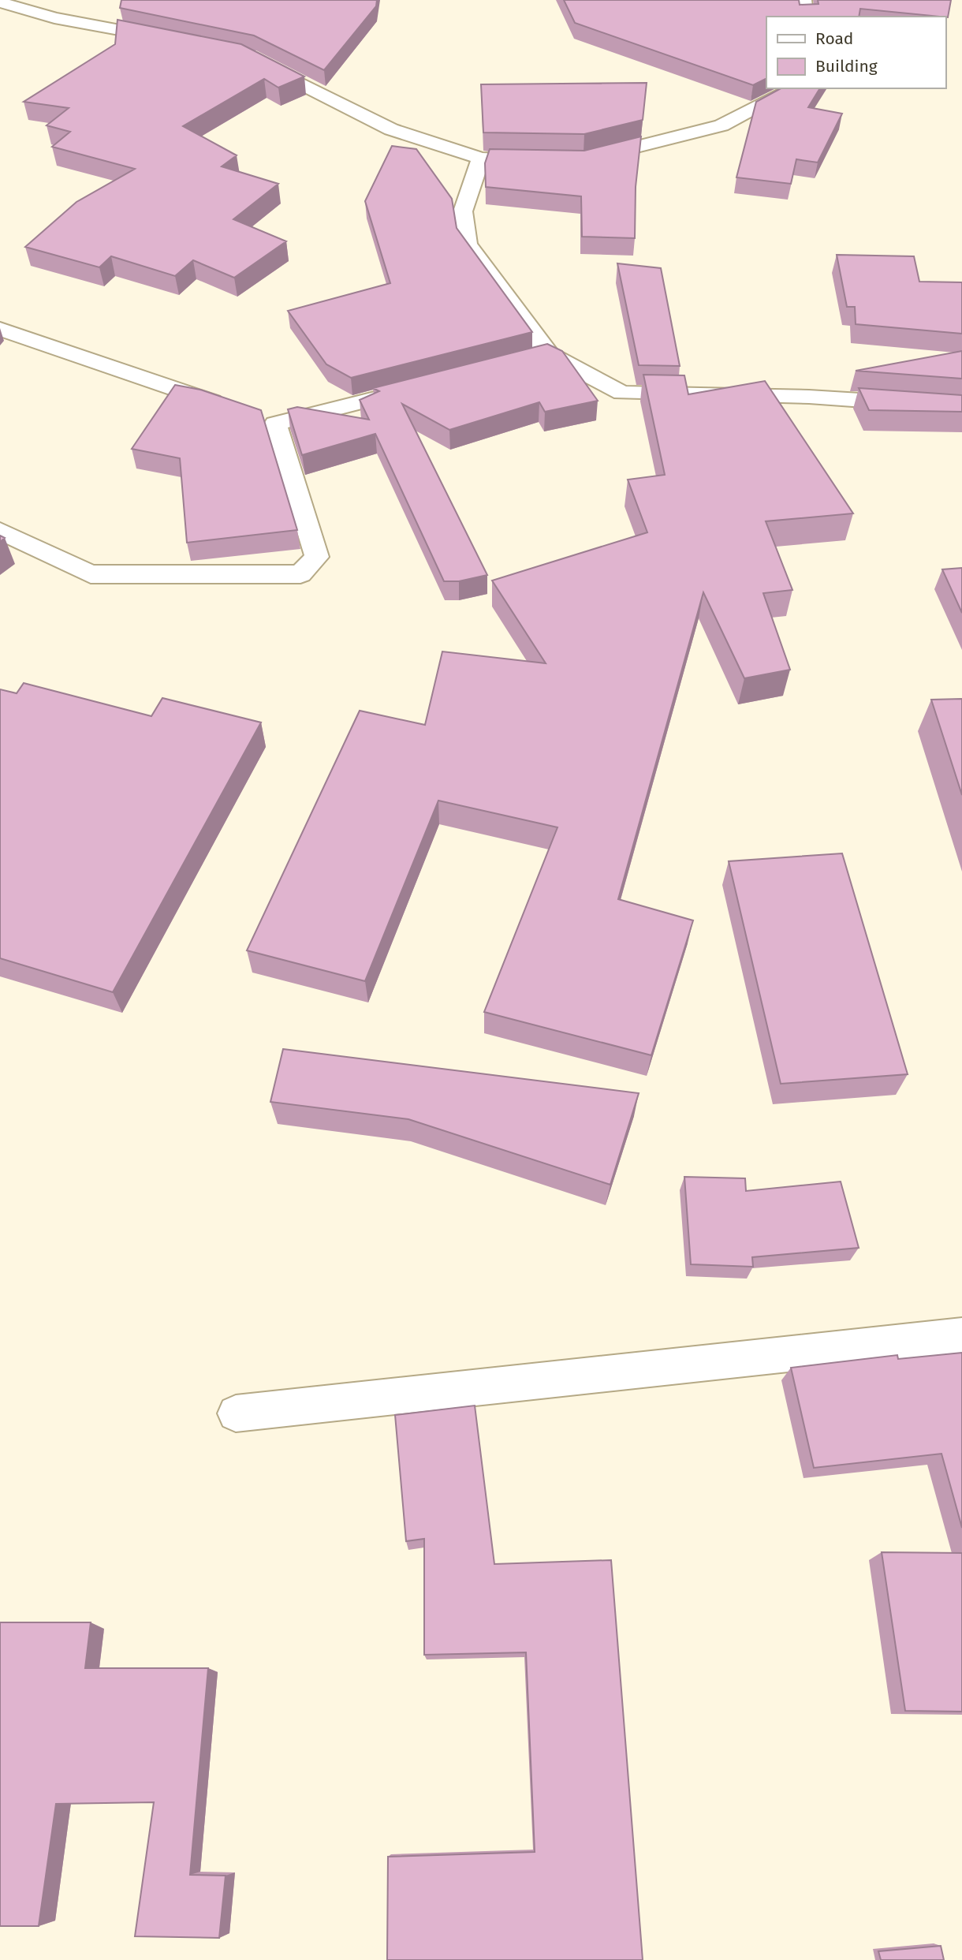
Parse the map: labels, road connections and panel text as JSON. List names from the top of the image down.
{
  "legend": ["Road", "Building"]
}
